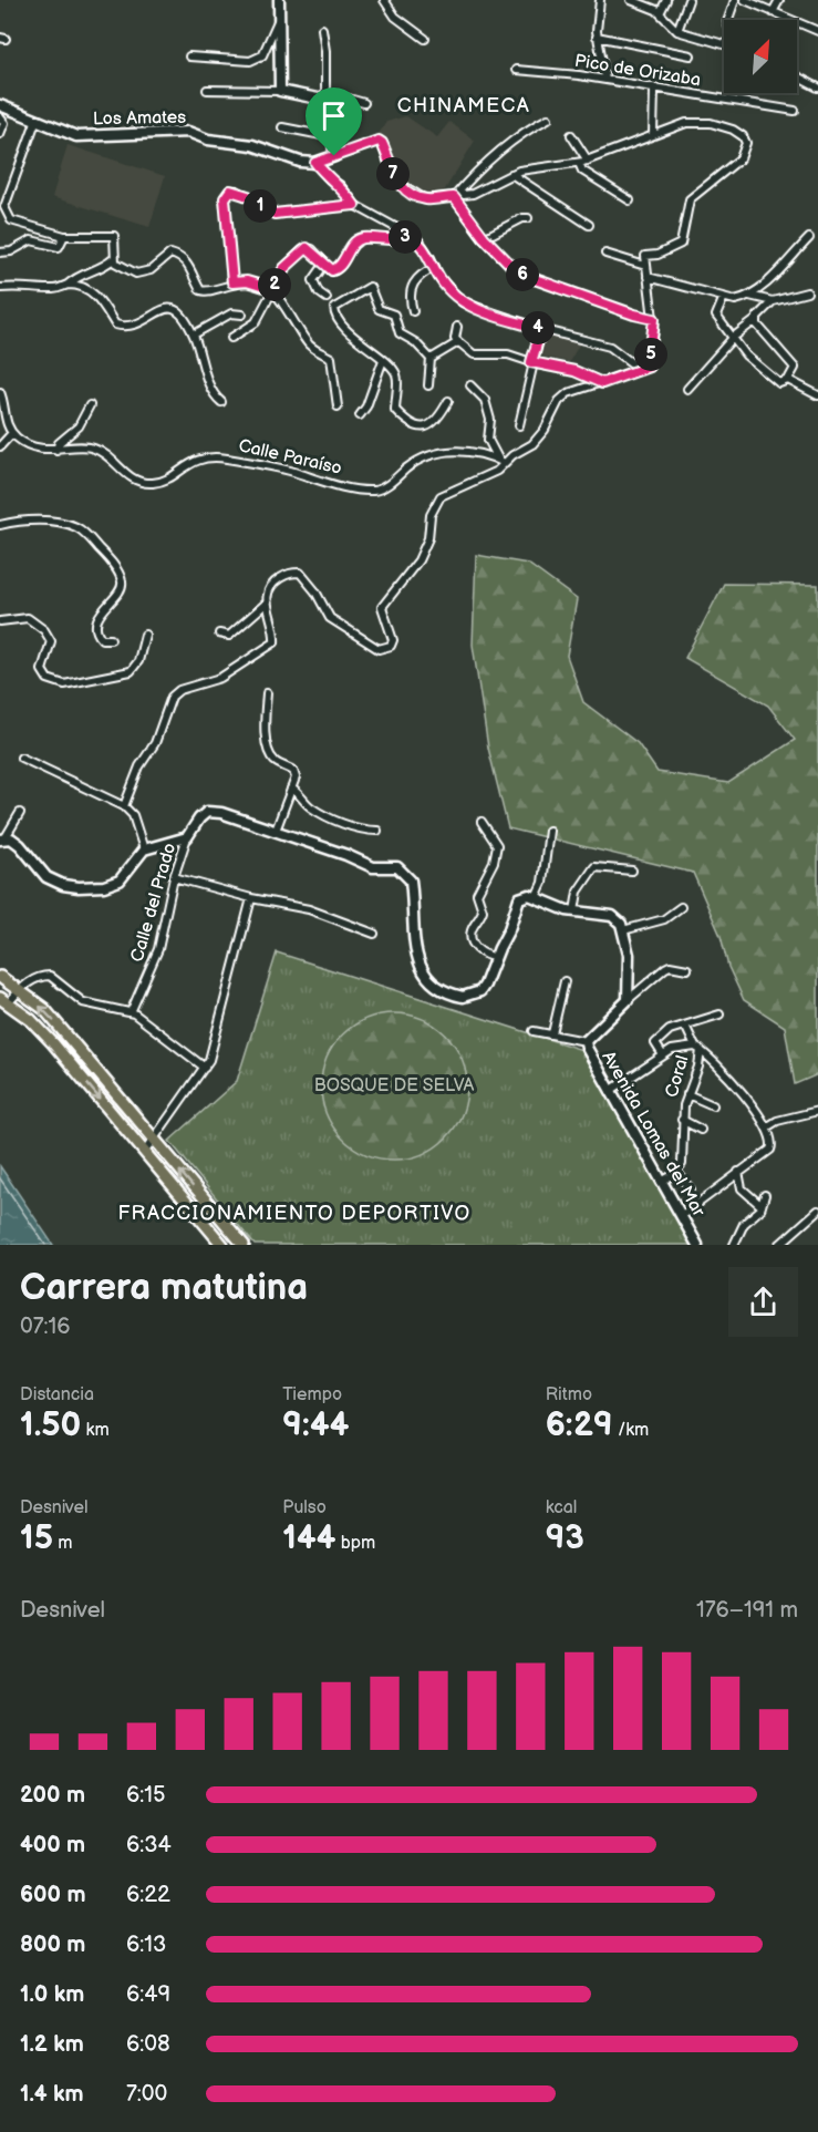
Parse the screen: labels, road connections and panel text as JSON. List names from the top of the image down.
{
  "streets": {
    "main road": ["Los Amates", "Avenida Lomas del Mar"],
    "street": [
      "Pico de Orizaba",
      "Calle Paraíso",
      "Calle del Prado",
      "Coral"
    ]
  },
  "districts": ["CHINAMECA", "FRACCIONAMIENTO DEPORTIVO"],
  "parks": ["BOSQUE DE SELVA"],
  "north": "top right",
  "page": {
    "pins": [
      "7",
      "1",
      "3",
      "6",
      "2",
      "4",
      "5"
    ],
    "heading": ["Carrera matutina", "07:16"],
    "stats": [
      ["Distancia", "1.50 km"],
      ["Tiempo", "9:44"],
      ["Ritmo", "6:29 /km"],
      ["Desnivel", "15 m"],
      ["Pulso", "144 bpm"],
      ["kcal", "93"]
    ],
    "chart": ["Desnivel", "176–191 m"],
    "list": [
      {
        "name": "200 m",
        "note": "6:15"
      },
      {
        "name": "400 m",
        "note": "6:34"
      },
      {
        "name": "600 m",
        "note": "6:22"
      },
      {
        "name": "800 m",
        "note": "6:13"
      },
      {
        "name": "1.0 km",
        "note": "6:49"
      },
      {
        "name": "1.2 km",
        "note": "6:08"
      },
      {
        "name": "1.4 km",
        "note": "7:00"
      }
    ]
  }
}
